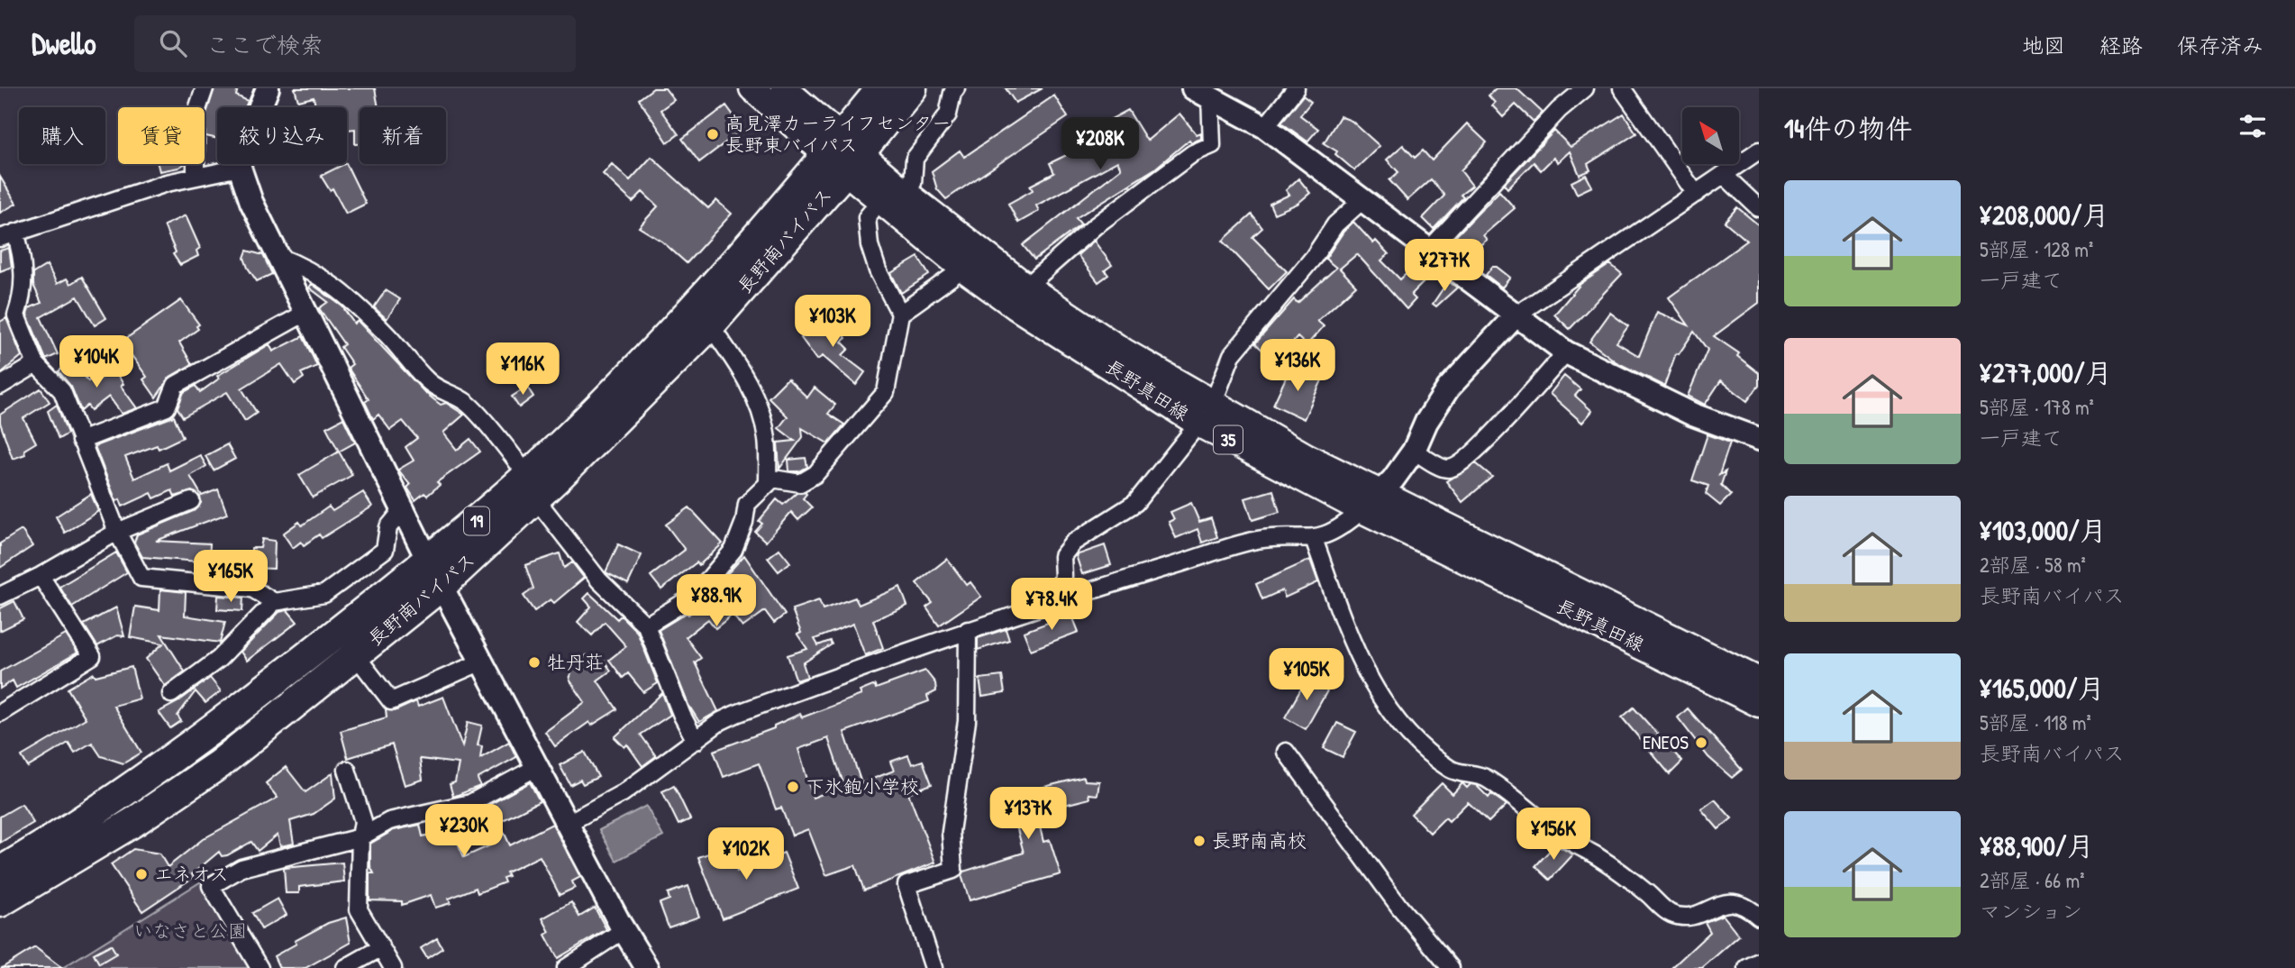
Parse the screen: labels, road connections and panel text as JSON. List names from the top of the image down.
{
  "streets": {
    "highway": ["長野南バイパス", "19"],
    "main road": ["長野真田線", "35"]
  },
  "crossings": [
    ["長野南バイパス", "長野真田線"]
  ],
  "parks": ["いなさと公園"],
  "places": [
    "高見澤カーライフセンター 長野東バイパス",
    "牡丹荘",
    "ENEOS",
    "下氷鉋小学校",
    "長野南高校",
    "エネオス"
  ],
  "north": "top left",
  "page": {
    "header": "Dwello",
    "search": "ここで検索",
    "nav": ["地図", "経路", "保存済み"],
    "heading": "14件の物件",
    "chip": [
      "購入",
      "賃貸",
      "絞り込み",
      "新着"
    ],
    "price": [
      "¥208K",
      "¥277K",
      "¥103K",
      "¥104K",
      "¥136K",
      "¥116K",
      "¥165K",
      "¥88.9K",
      "¥78.4K",
      "¥105K",
      "¥137K",
      "¥230K",
      "¥156K",
      "¥102K"
    ],
    "list": [
      {
        "name": "¥208,000/月",
        "note": "5部屋 · 128 m² · 一戸建て"
      },
      {
        "name": "¥277,000/月",
        "note": "5部屋 · 178 m² · 一戸建て"
      },
      {
        "name": "¥103,000/月",
        "note": "2部屋 · 58 m² · 長野南バイパス"
      },
      {
        "name": "¥165,000/月",
        "note": "5部屋 · 118 m² · 長野南バイパス"
      },
      {
        "name": "¥88,900/月",
        "note": "2部屋 · 66 m² · マンション"
      }
    ]
  }
}
